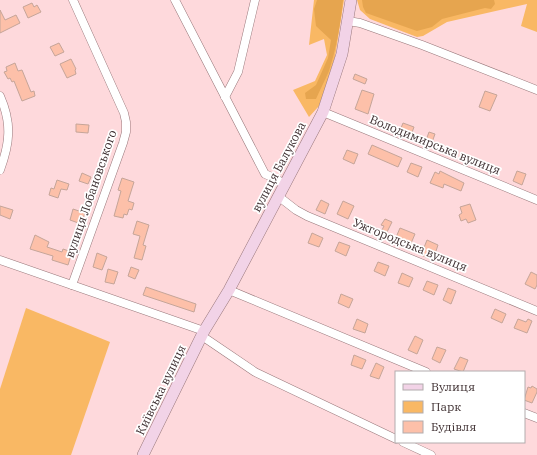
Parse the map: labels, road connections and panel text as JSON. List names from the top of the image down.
{
  "streets": {
    "main road": ["вулиця Балукова", "Київська вулиця"],
    "street": ["Володимирська вулиця", "вулиця Лобановського", "Ужгородська вулиця"]
  },
  "crossings": [
    ["Володимирська вулиця", "вулиця Балукова"],
    ["вулиця Балукова", "Ужгородська вулиця"],
    ["вулиця Балукова", "Київська вулиця"]
  ],
  "legend": ["Вулиця", "Парк", "Будівля"]
}
